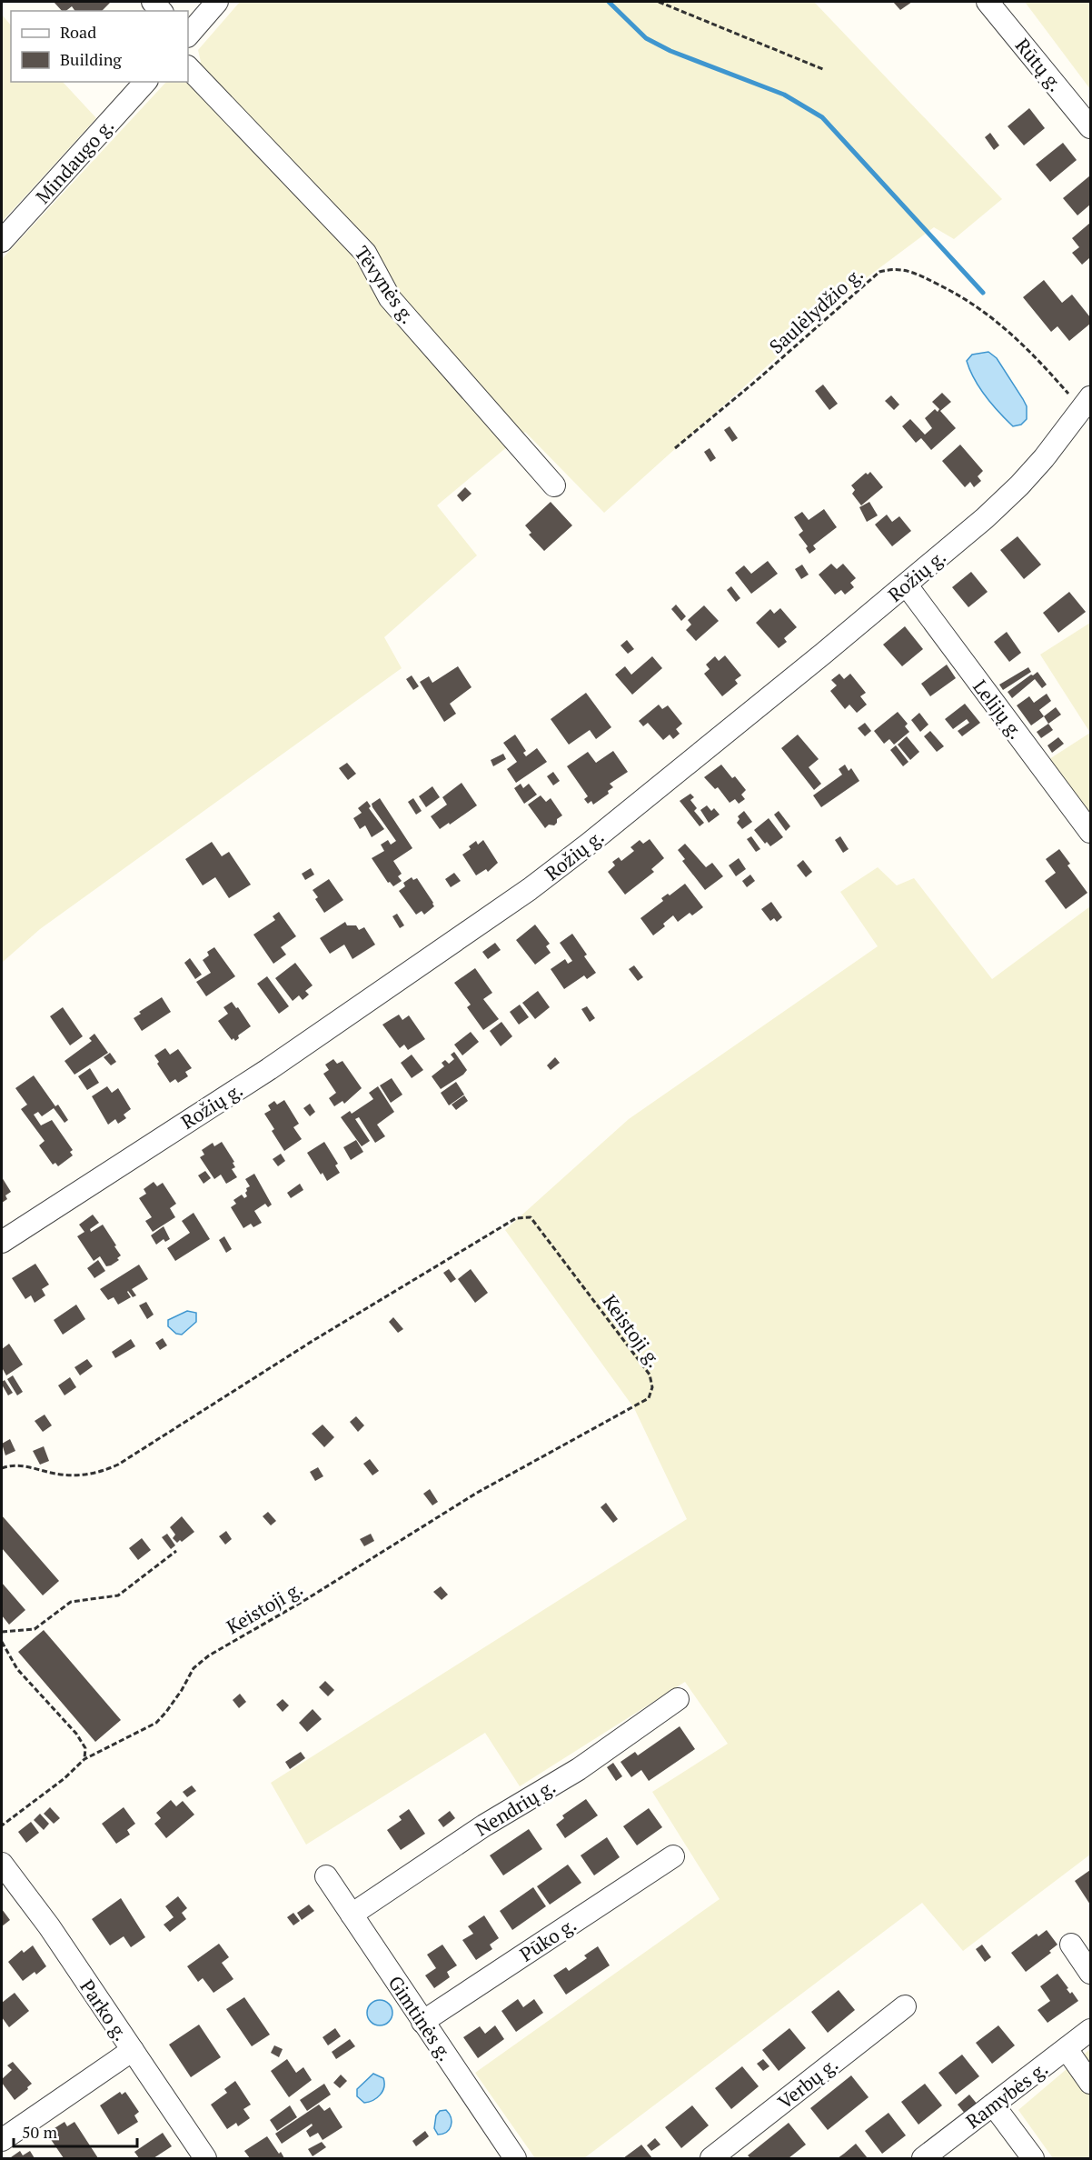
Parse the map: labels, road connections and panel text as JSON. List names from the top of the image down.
{
  "streets": {
    "street": [
      "Rūtų g.",
      "Mindaugo g.",
      "Tėvynės g.",
      "Rožių g.",
      "Lelijų g.",
      "Nendrių g.",
      "Pūko g.",
      "Parko g.",
      "Gimtinės g.",
      "Verbų g.",
      "Ramybės g."
    ],
    "path": ["Saulėlydžio g.", "Keistoji g."]
  },
  "crossings": [
    ["Saulėlydžio g.", "Rožių g."],
    ["Rožių g.", "Lelijų g."],
    ["Nendrių g.", "Gimtinės g."],
    ["Pūko g.", "Gimtinės g."]
  ],
  "legend": ["Road", "Building"],
  "scale_bar": "50 m"
}
